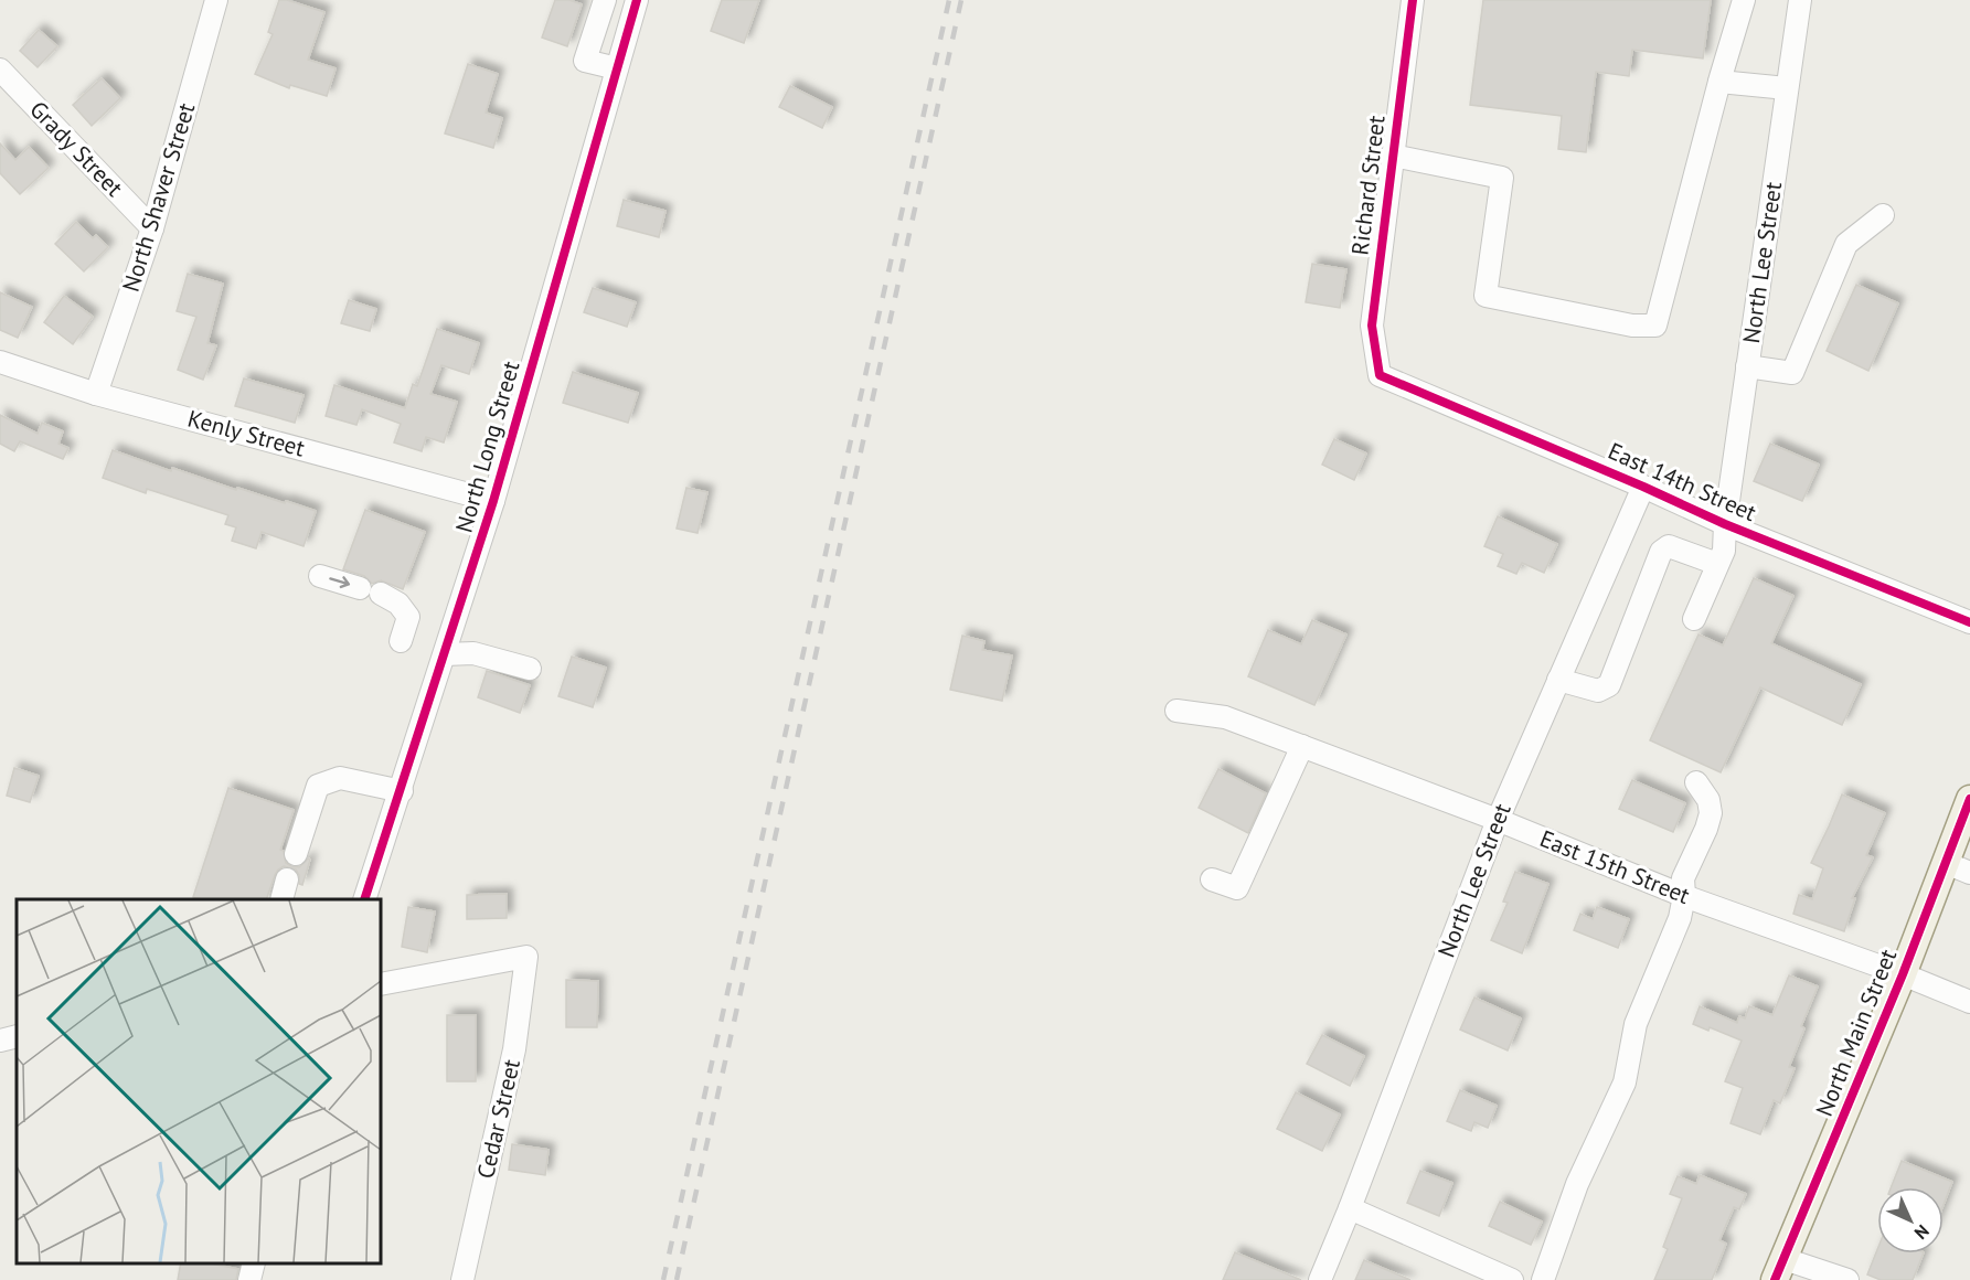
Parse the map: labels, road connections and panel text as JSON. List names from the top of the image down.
{
  "streets": {
    "main road": ["North Main Street"],
    "street": [
      "Grady Street",
      "Richard Street",
      "North Shaver Street",
      "North Lee Street",
      "Kenly Street",
      "North Long Street",
      "East 14th Street",
      "East 15th Street",
      "Cedar Street"
    ]
  },
  "crossings": [
    ["Grady Street", "North Shaver Street"],
    ["Richard Street", "East 14th Street"],
    ["North Shaver Street", "Kenly Street"],
    ["North Lee Street", "East 14th Street"],
    ["North Lee Street", "East 15th Street"],
    ["Kenly Street", "North Long Street"],
    ["East 15th Street", "North Main Street"]
  ],
  "north": "bottom right"
}
